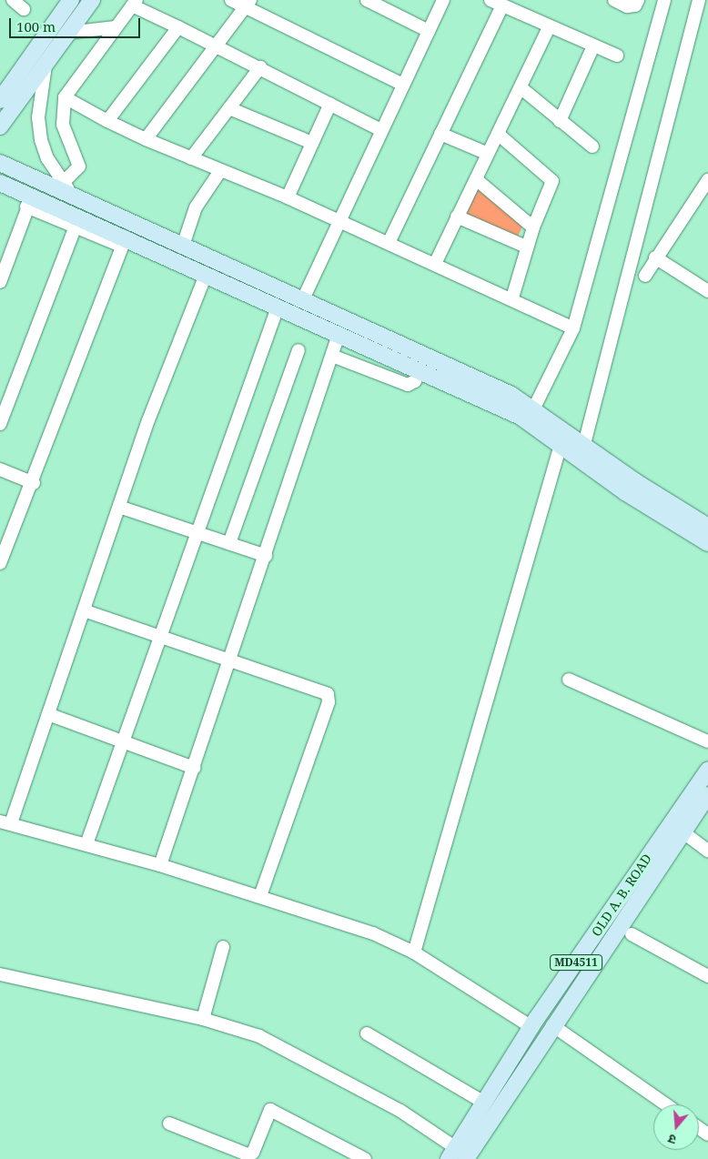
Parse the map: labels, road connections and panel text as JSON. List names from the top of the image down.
{
  "streets": {
    "main road": ["OLD A. B. ROAD", "MD4511"]
  },
  "scale_bar": "100 m",
  "north": "bottom"
}
